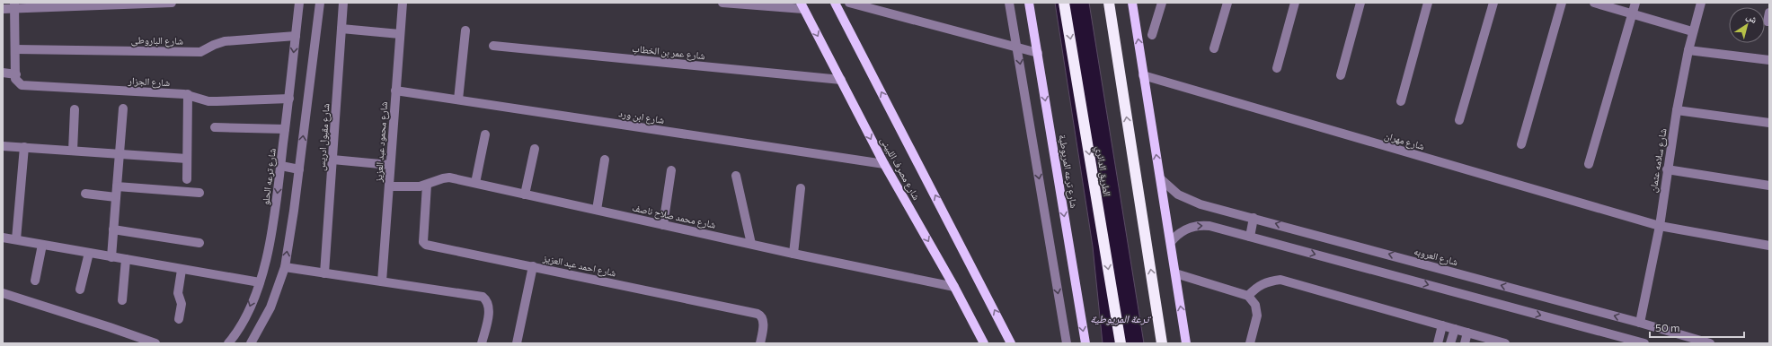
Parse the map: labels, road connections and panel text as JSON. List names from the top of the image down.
{
  "streets": {
    "highway": ["الطريق الدائري"],
    "main road": ["شارع مصرف اللبينى", "شارع ترعه المريوطية"],
    "street": [
      "شارع الباروطى",
      "شارع عمر بن الخطاب",
      "شارع الجزار",
      "شارع ابن ورد",
      "شارع مقبول ادريس",
      "شارع مهران",
      "شارع محمود عبد العزيز",
      "شارع سلامه عثمان",
      "شارع ترعه الحلو",
      "شارع محمد صلاح ناصف",
      "شارع العروبه",
      "شارع احمد عبد العزيز"
    ]
  },
  "crossings": [
    ["شارع الباروطى", "شارع ترعه الحلو"],
    ["شارع عمر بن الخطاب", "شارع مصرف اللبينى"],
    ["شارع الجزار", "شارع ترعه الحلو"],
    ["شارع ابن ورد", "شارع محمود عبد العزيز"],
    ["شارع ابن ورد", "شارع مصرف اللبينى"],
    ["شارع مهران", "شارع سلامه عثمان"],
    ["شارع محمود عبد العزيز", "شارع محمد صلاح ناصف"],
    ["شارع سلامه عثمان", "شارع العروبه"],
    ["شارع مصرف اللبينى", "شارع محمد صلاح ناصف"],
    ["شارع محمد صلاح ناصف", "شارع احمد عبد العزيز"]
  ],
  "one_way": ["شارع ترعه المريوطية"],
  "water": ["ترعة المريوطية"],
  "scale_bar": "50 m",
  "north": "top right"
}
